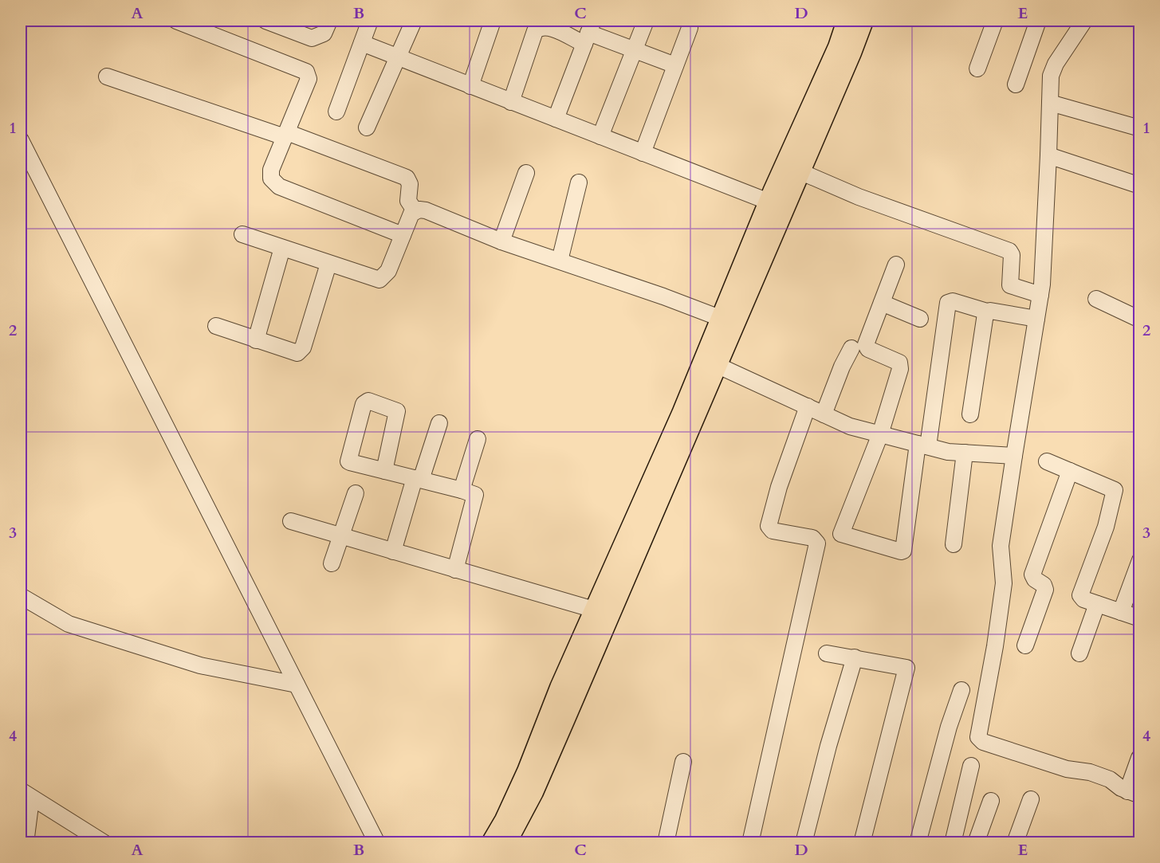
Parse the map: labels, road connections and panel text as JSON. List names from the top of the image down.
{
  "grid": {
    "columns": [
      "A",
      "B",
      "C",
      "D",
      "E"
    ],
    "rows": [
      "1",
      "2",
      "3",
      "4"
    ]
  }
}
